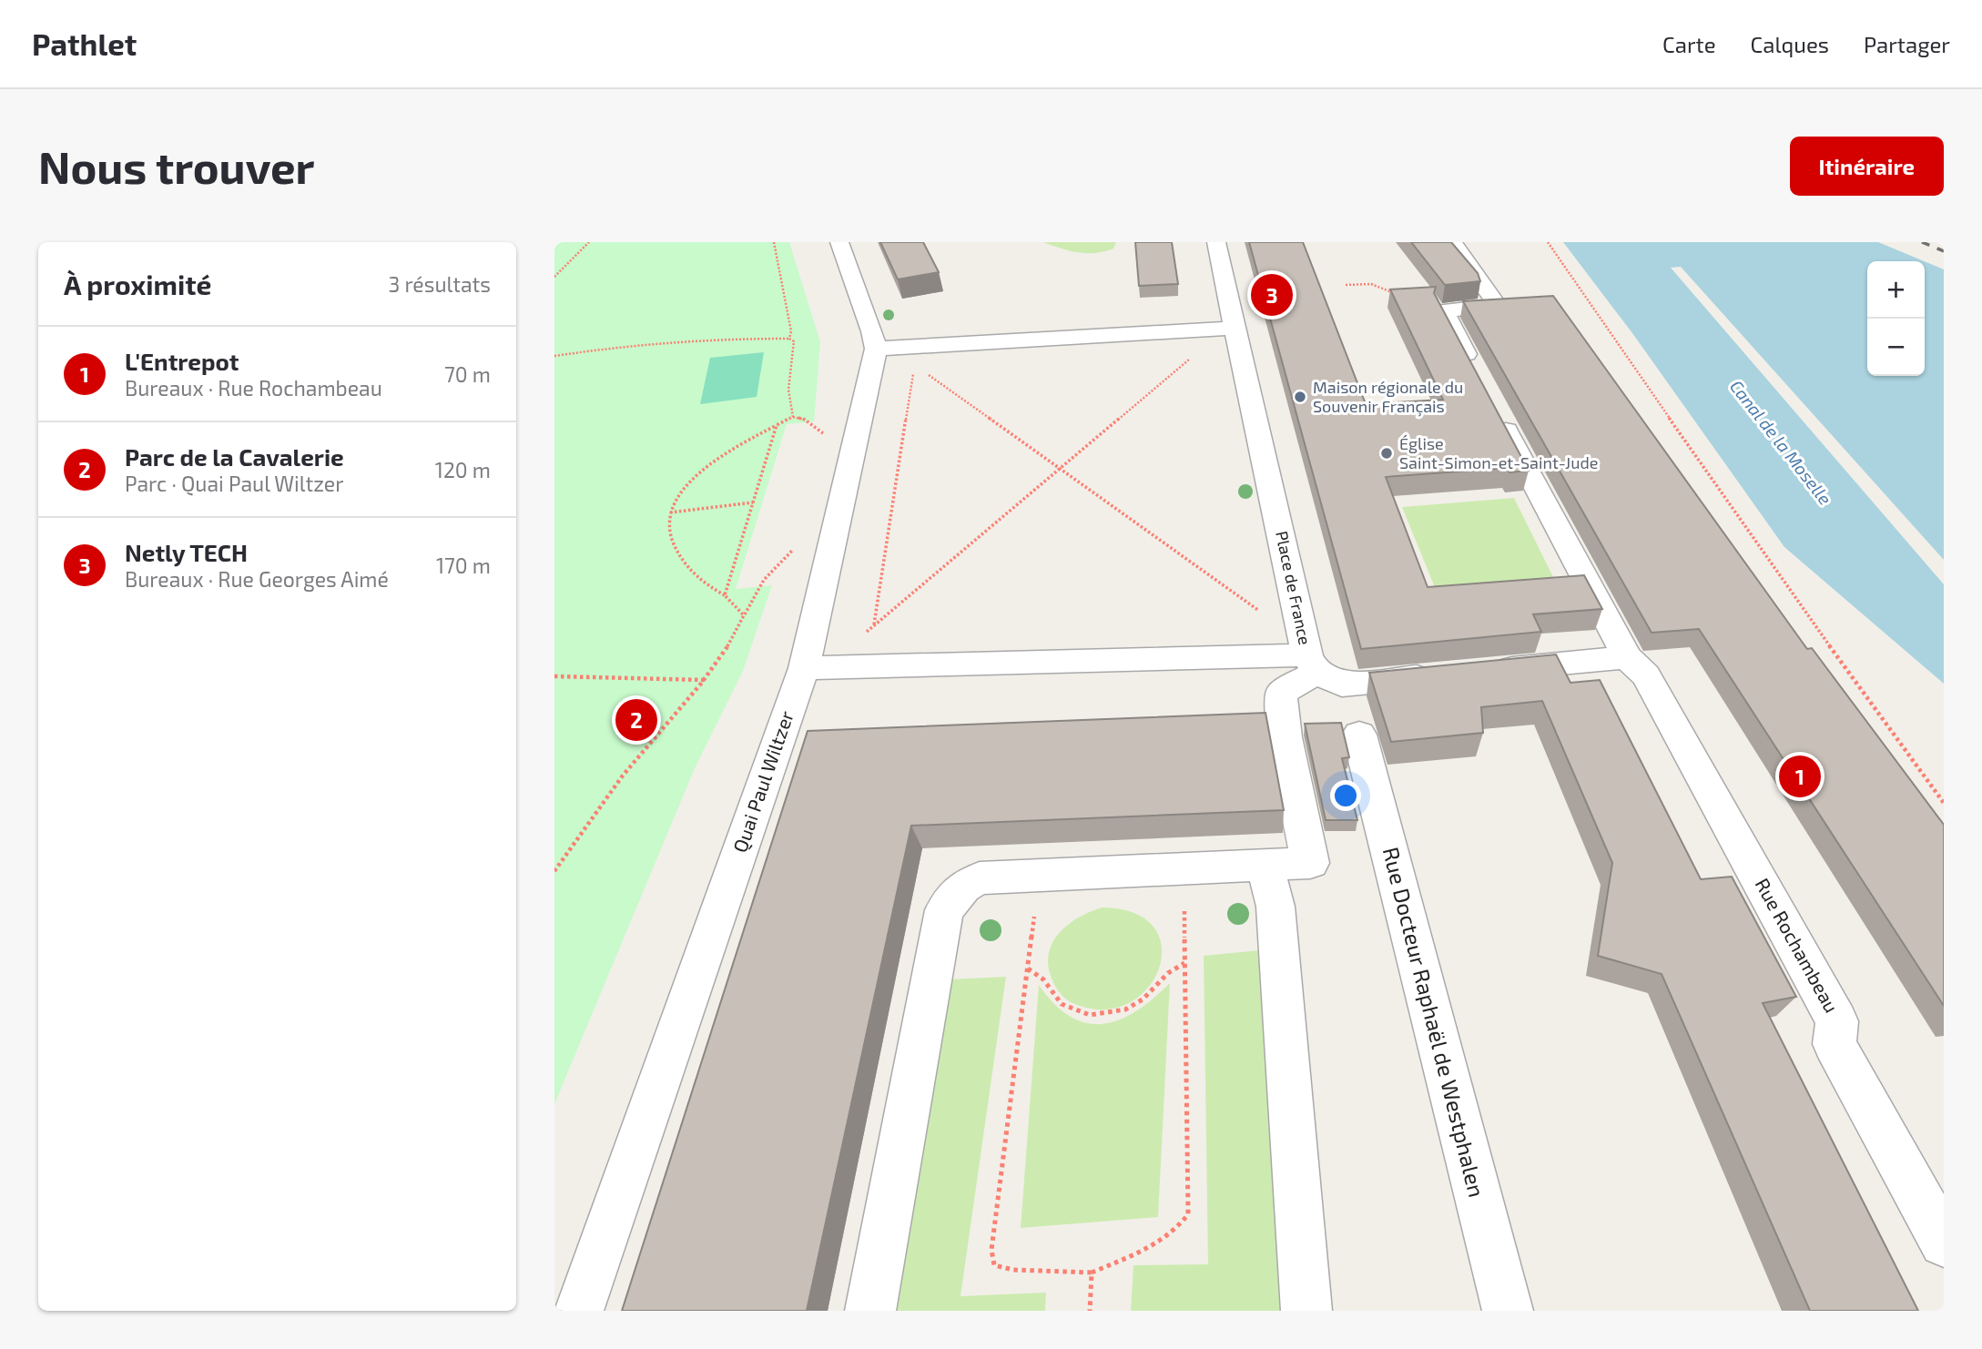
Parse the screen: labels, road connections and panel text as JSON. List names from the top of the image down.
{
  "streets": {
    "street": [
      "Place de France",
      "Quai Paul Wiltzer",
      "Rue Rochambeau",
      "Rue Docteur Raphaël de Westphalen"
    ]
  },
  "crossings": [
    ["Place de France", "Quai Paul Wiltzer"]
  ],
  "water": ["Canal de la Moselle"],
  "places": ["Maison régionale du Souvenir Français", "Église Saint-Simon-et-Saint-Jude"],
  "page": {
    "header": "Pathlet",
    "nav": ["Carte", "Calques", "Partager"],
    "buttons": "Itinéraire",
    "title": "Nous trouver",
    "heading": ["À proximité", "3 résultats"],
    "map_buttons": ["+", "−"],
    "pins": ["3", "2", "1"],
    "list": [
      {
        "mark": "1",
        "name": "L'Entrepot",
        "note": "Bureaux · Rue Rochambeau",
        "value": "70 m"
      },
      {
        "mark": "2",
        "name": "Parc de la Cavalerie",
        "note": "Parc · Quai Paul Wiltzer",
        "value": "120 m"
      },
      {
        "mark": "3",
        "name": "Netly TECH",
        "note": "Bureaux · Rue Georges Aimé",
        "value": "170 m"
      }
    ]
  }
}
